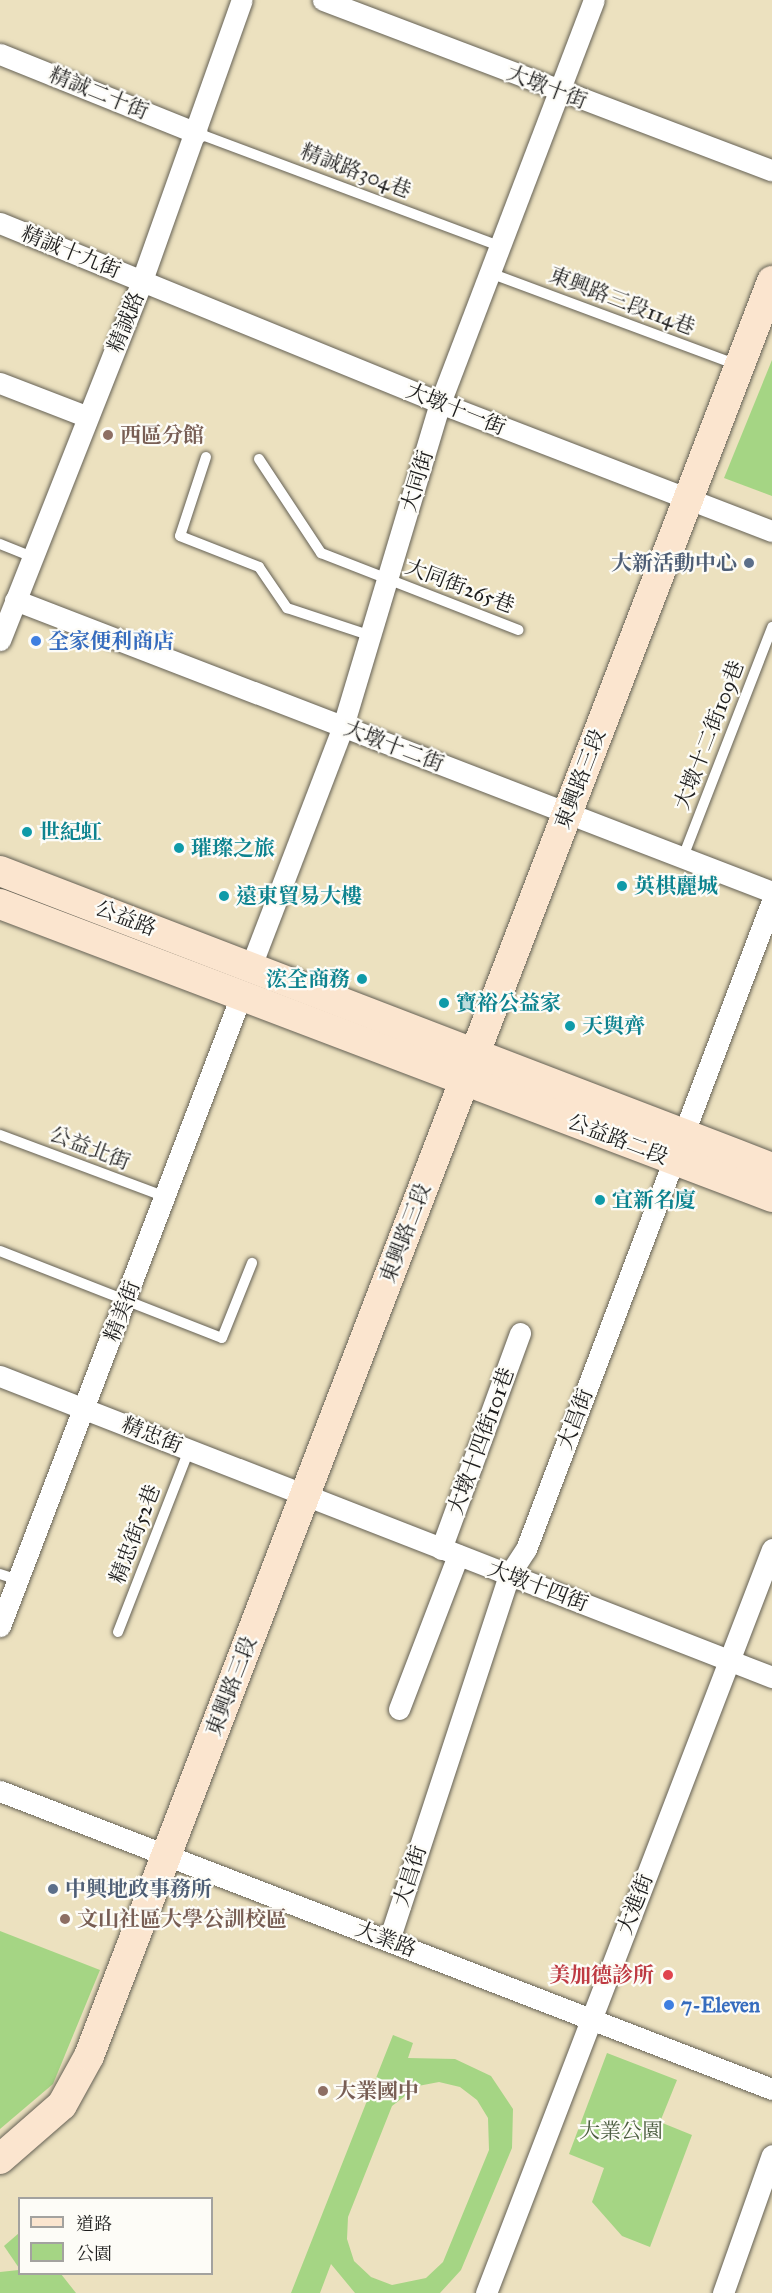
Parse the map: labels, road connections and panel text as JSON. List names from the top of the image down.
{
  "streets": {
    "street": [
      "大墩十街",
      "精誠二十街",
      "精誠十九街",
      "精誠路",
      "大墩十一街",
      "大同街",
      "大墩十二街",
      "東興路三段",
      "公益路",
      "公益路二段",
      "精美街",
      "大昌街",
      "精忠街",
      "大墩十四街101巷",
      "大墩十四街",
      "大進街",
      "大業路"
    ],
    "lane": [
      "精誠路304巷",
      "東興路三段114巷",
      "大同街265巷",
      "大墩十二街109巷",
      "公益北街",
      "精忠街52巷"
    ]
  },
  "crossings": [
    ["大墩十街", "大同街"],
    ["精誠二十街", "精誠路304巷"],
    ["精誠二十街", "精誠路"],
    ["精誠路304巷", "精誠路"],
    ["精誠路304巷", "大同街"],
    ["精誠十九街", "精誠路"],
    ["精誠十九街", "大墩十一街"],
    ["東興路三段114巷", "大同街"],
    ["東興路三段114巷", "東興路三段"],
    ["精誠路", "大墩十一街"],
    ["精誠路", "大墩十二街"],
    ["大墩十一街", "大同街"],
    ["大墩十一街", "東興路三段"],
    ["大同街", "大同街265巷"],
    ["大同街", "大墩十二街"],
    ["大同街", "公益路"],
    ["大墩十二街109巷", "大墩十二街"],
    ["大墩十二街", "東興路三段"],
    ["東興路三段", "公益路"],
    ["東興路三段", "公益路二段"],
    ["東興路三段", "精忠街"],
    ["東興路三段", "大墩十四街"],
    ["東興路三段", "大業路"],
    ["公益路", "公益路二段"],
    ["公益路", "精美街"],
    ["公益路二段", "大昌街"],
    ["公益北街", "精美街"],
    ["精美街", "精忠街"],
    ["大昌街", "大墩十四街"],
    ["大昌街", "大業路"],
    ["精忠街", "精忠街52巷"],
    ["精忠街", "大墩十四街"],
    ["大墩十四街101巷", "大墩十四街"],
    ["大墩十四街", "大進街"],
    ["大進街", "大業路"]
  ],
  "parks": ["大業公園"],
  "places": [
    "西區分館",
    "大新活動中心",
    "全家便利商店",
    "世紀虹",
    "璀璨之旅",
    "英棋麗城",
    "遠東貿易大樓",
    "浤全商務",
    "寶裕公益家",
    "天與齊",
    "宜新名廈",
    "中興地政事務所",
    "文山社區大學公訓校區",
    "美加德診所",
    "7-Eleven",
    "大業國中"
  ],
  "legend": ["道路", "公園"]
}
